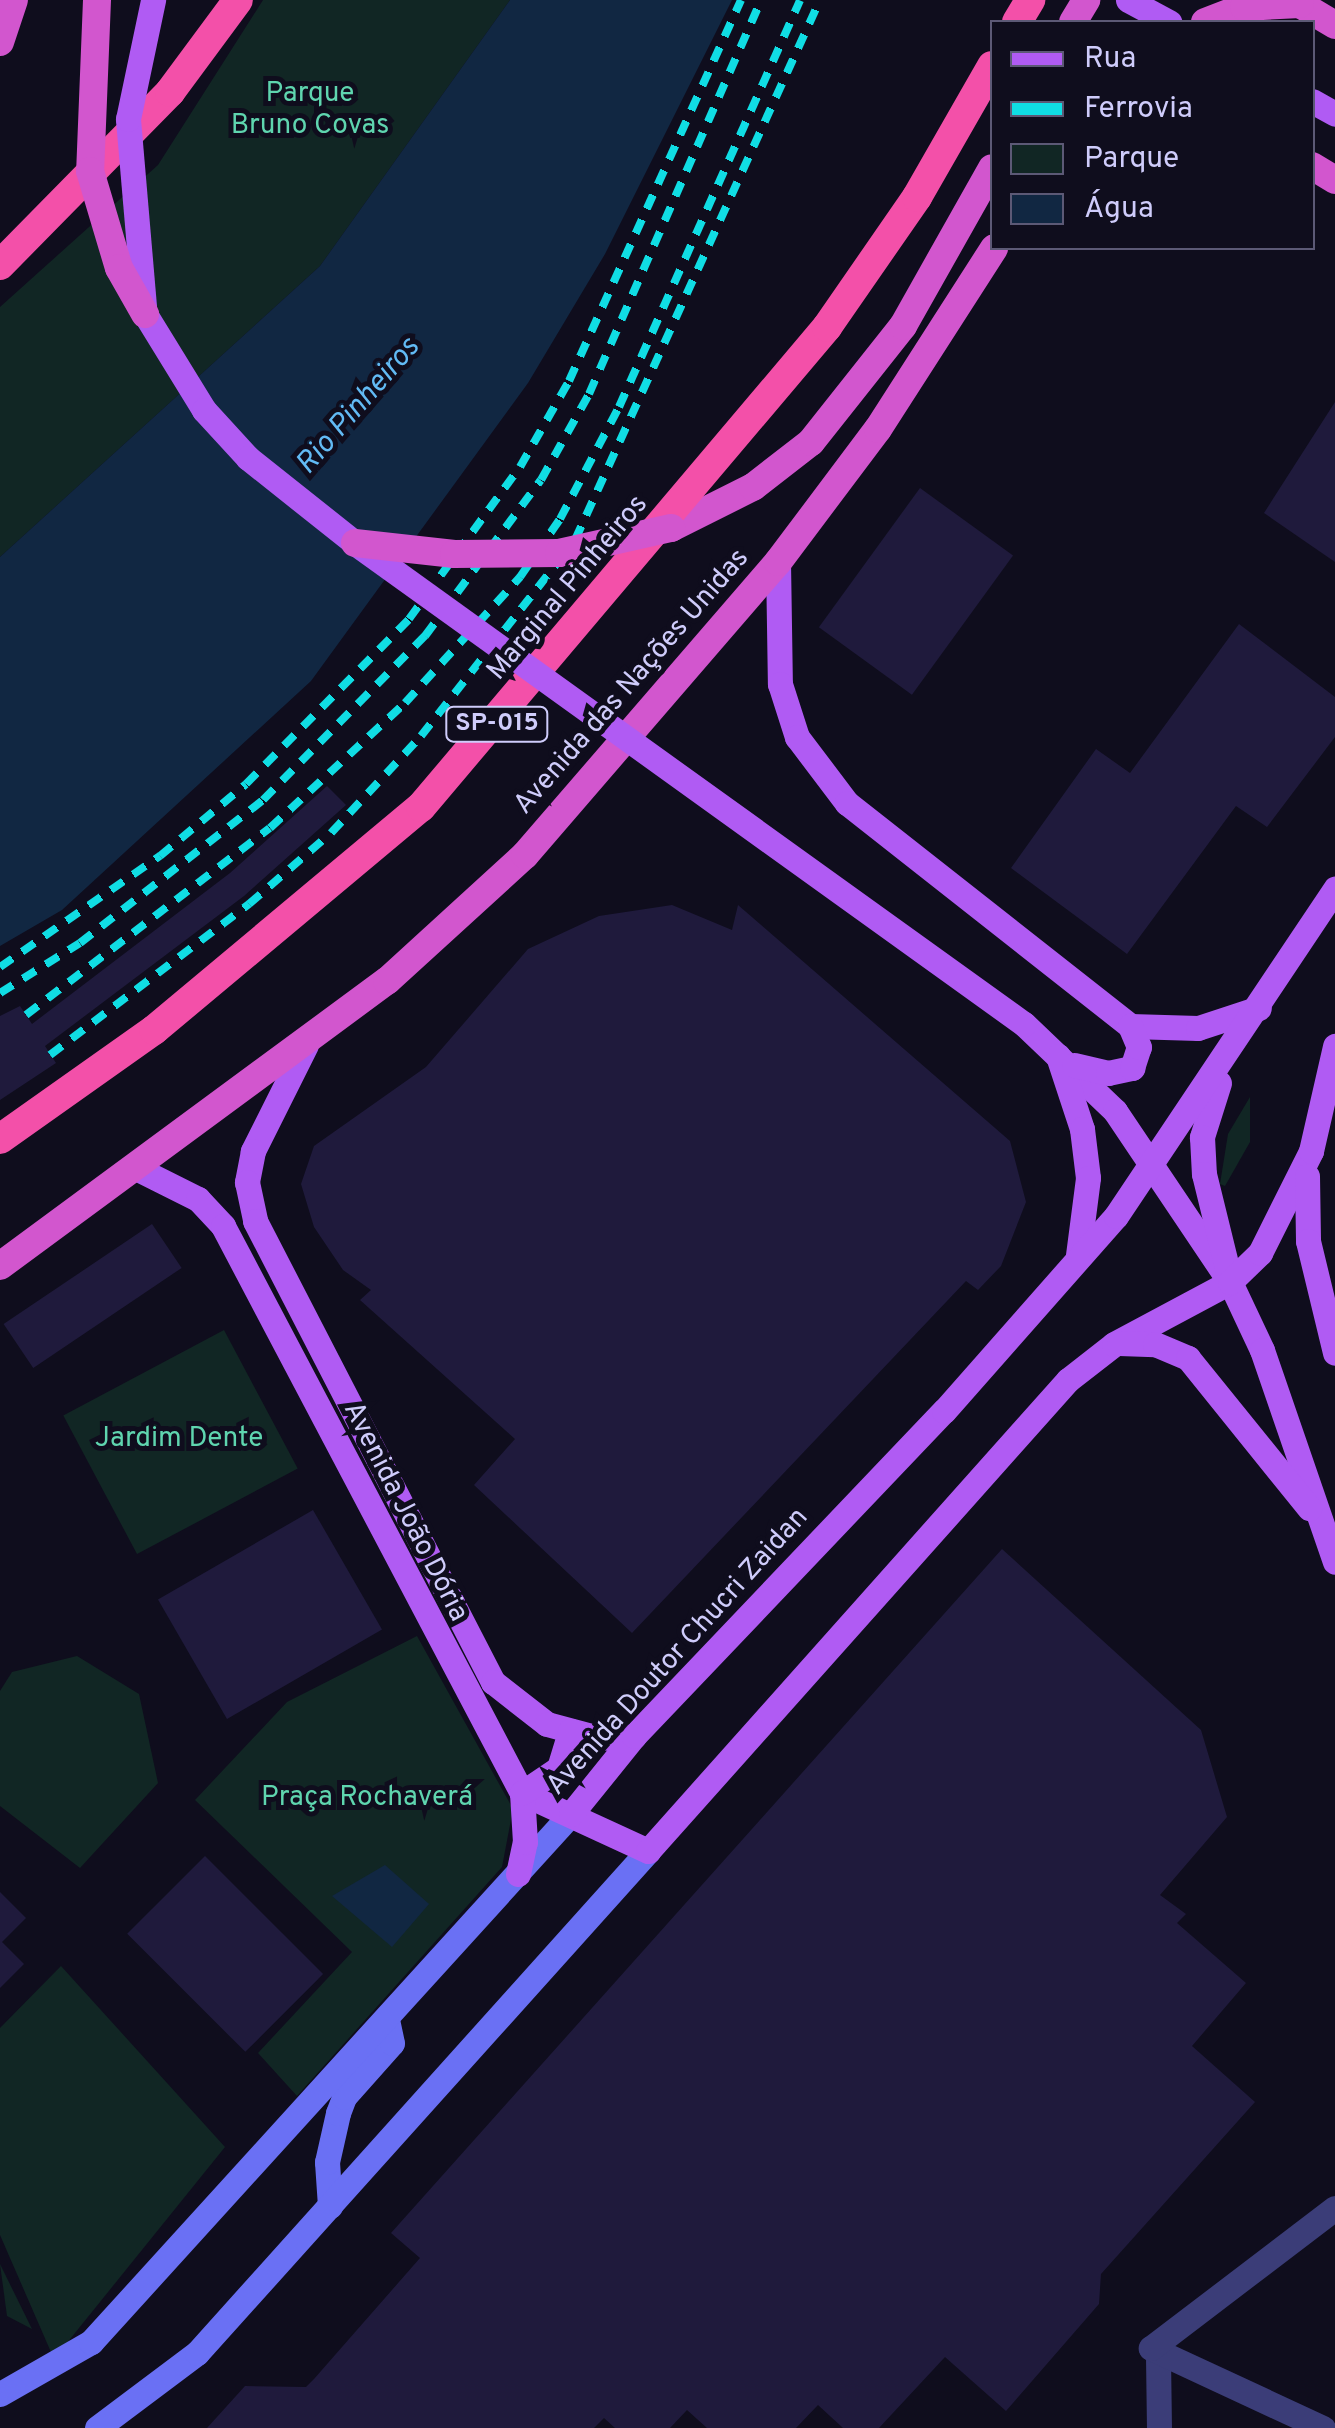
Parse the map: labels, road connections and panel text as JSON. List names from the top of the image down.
{
  "streets": {
    "highway": ["Marginal Pinheiros", "Avenida das Nações Unidas", "SP-015"],
    "main road": ["Avenida João Dória", "Avenida Doutor Chucri Zaidan"]
  },
  "crossings": [
    ["Avenida das Nações Unidas", "Avenida João Dória"],
    ["Avenida João Dória", "Avenida Doutor Chucri Zaidan"]
  ],
  "water": ["Rio Pinheiros"],
  "parks": ["Parque Bruno Covas", "Jardim Dente", "Praça Rochaverá"],
  "legend": [
    "Rua",
    "Ferrovia",
    "Parque",
    "Água"
  ]
}
